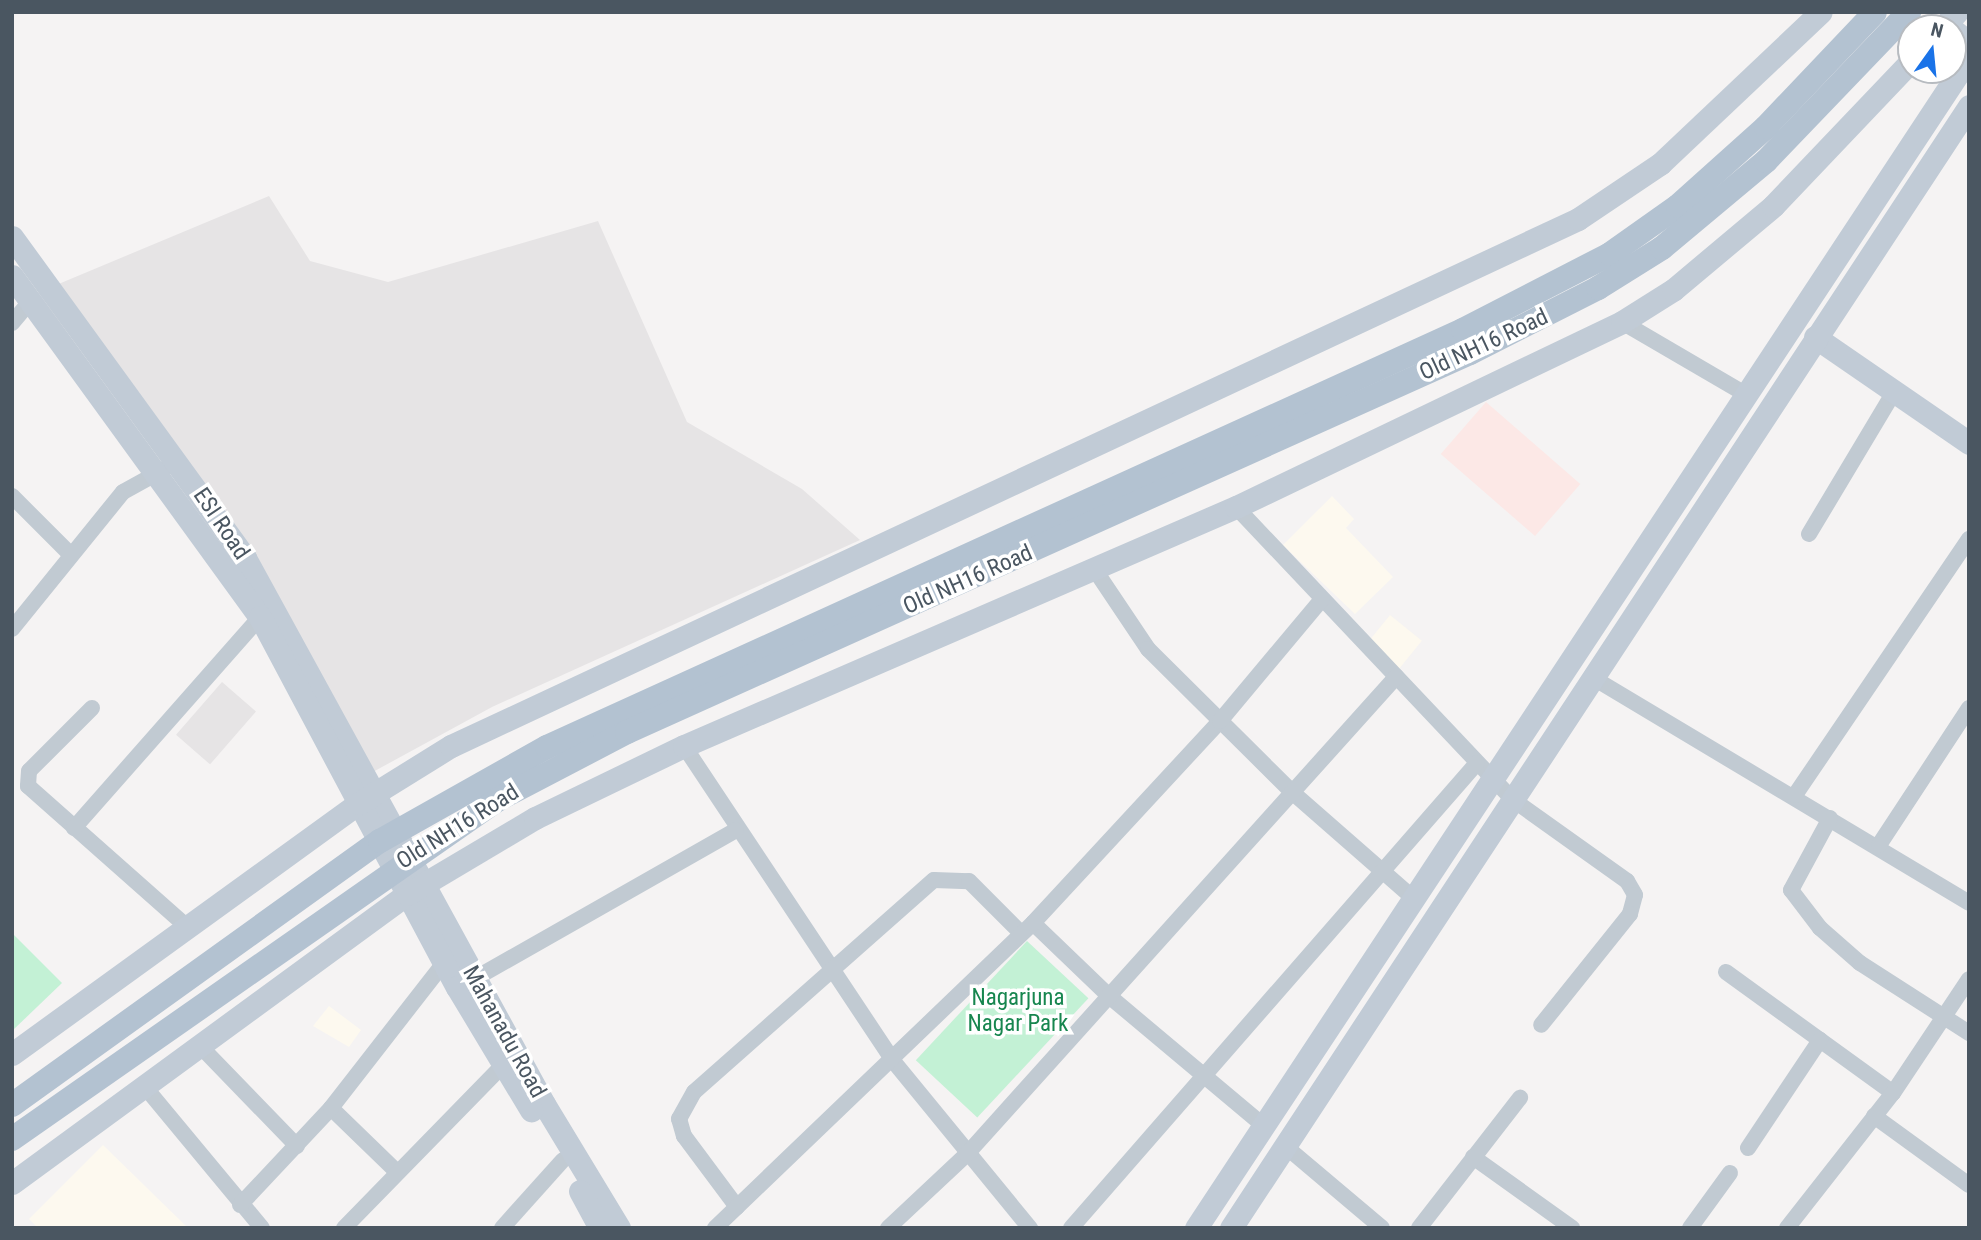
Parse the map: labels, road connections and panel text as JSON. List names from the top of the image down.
{
  "streets": {
    "main road": ["Old NH16 Road"],
    "street": ["ESI Road", "Mahanadu Road"]
  },
  "crossings": [
    ["Old NH16 Road", "ESI Road"],
    ["Old NH16 Road", "Mahanadu Road"],
    ["ESI Road", "Mahanadu Road"]
  ],
  "parks": ["Nagarjuna Nagar Park"],
  "north": "top"
}
